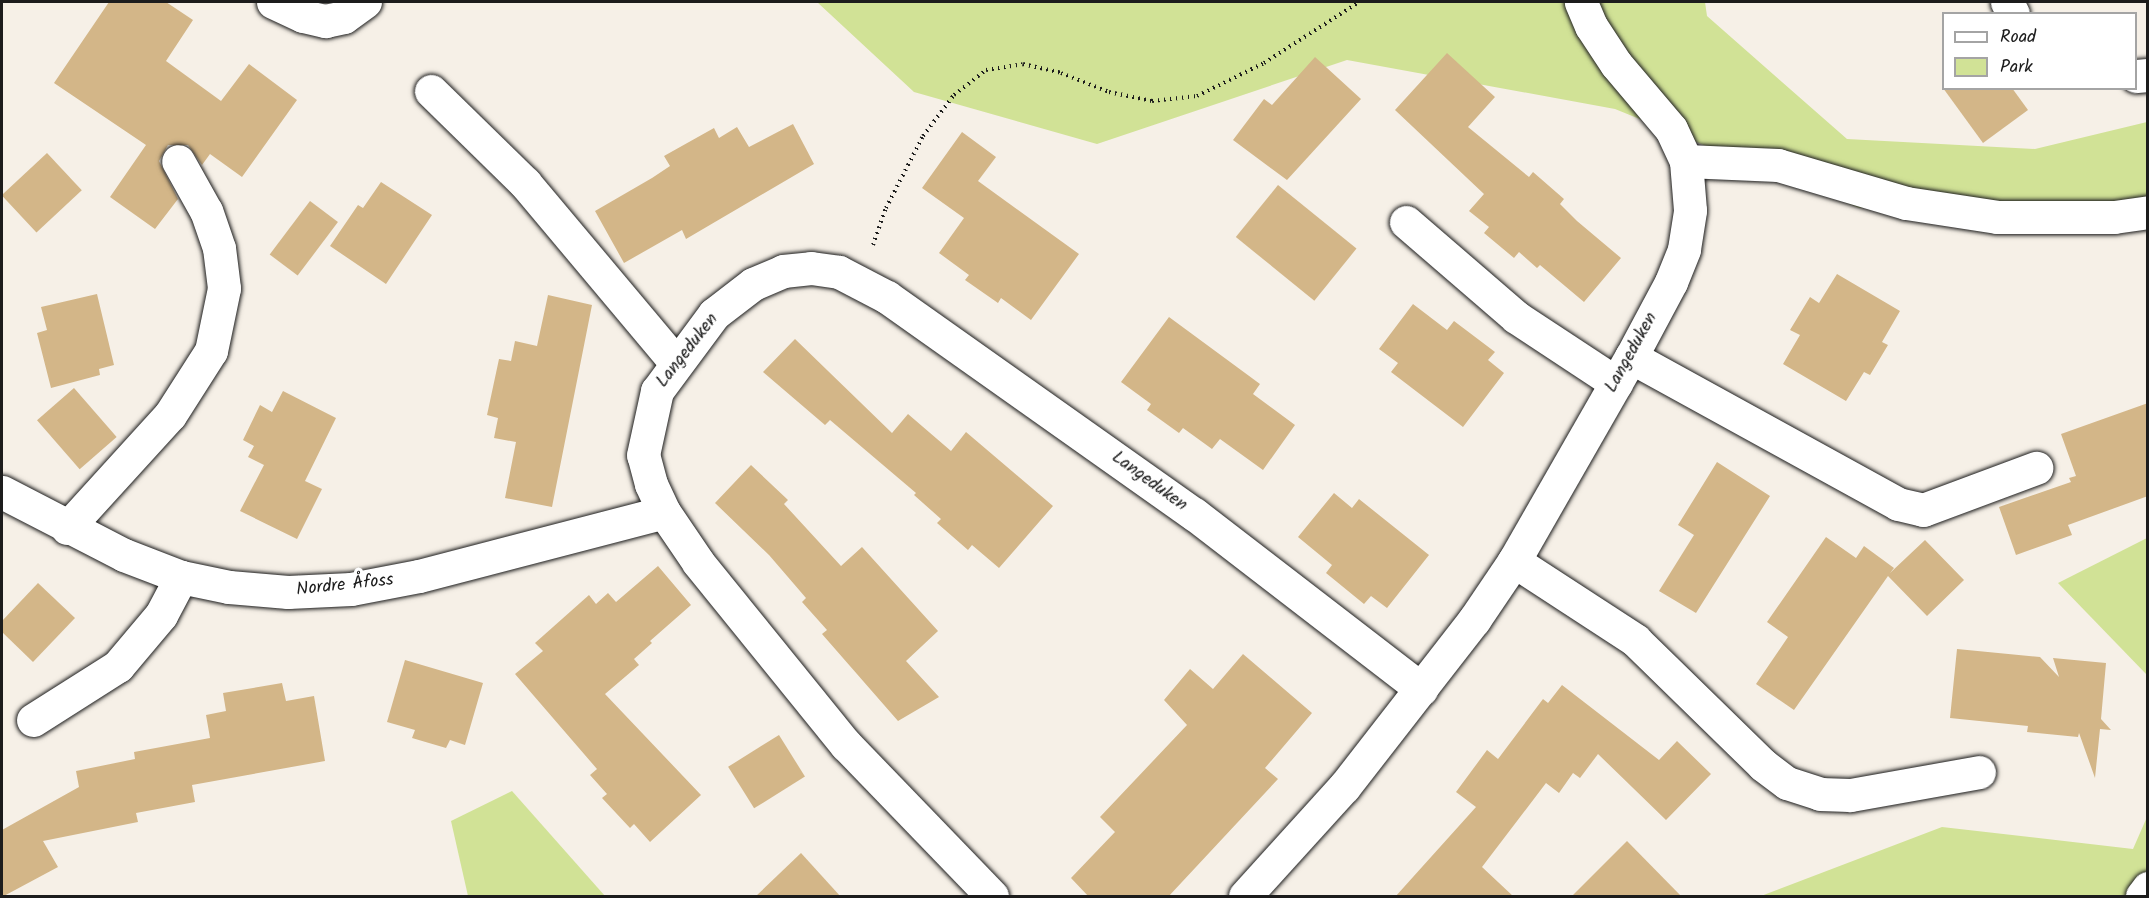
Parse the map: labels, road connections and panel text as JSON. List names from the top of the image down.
{
  "streets": {
    "street": ["Langeduken", "Nordre Åfoss"]
  },
  "crossings": [
    ["Langeduken", "Nordre Åfoss"]
  ],
  "legend": ["Road", "Park"]
}
